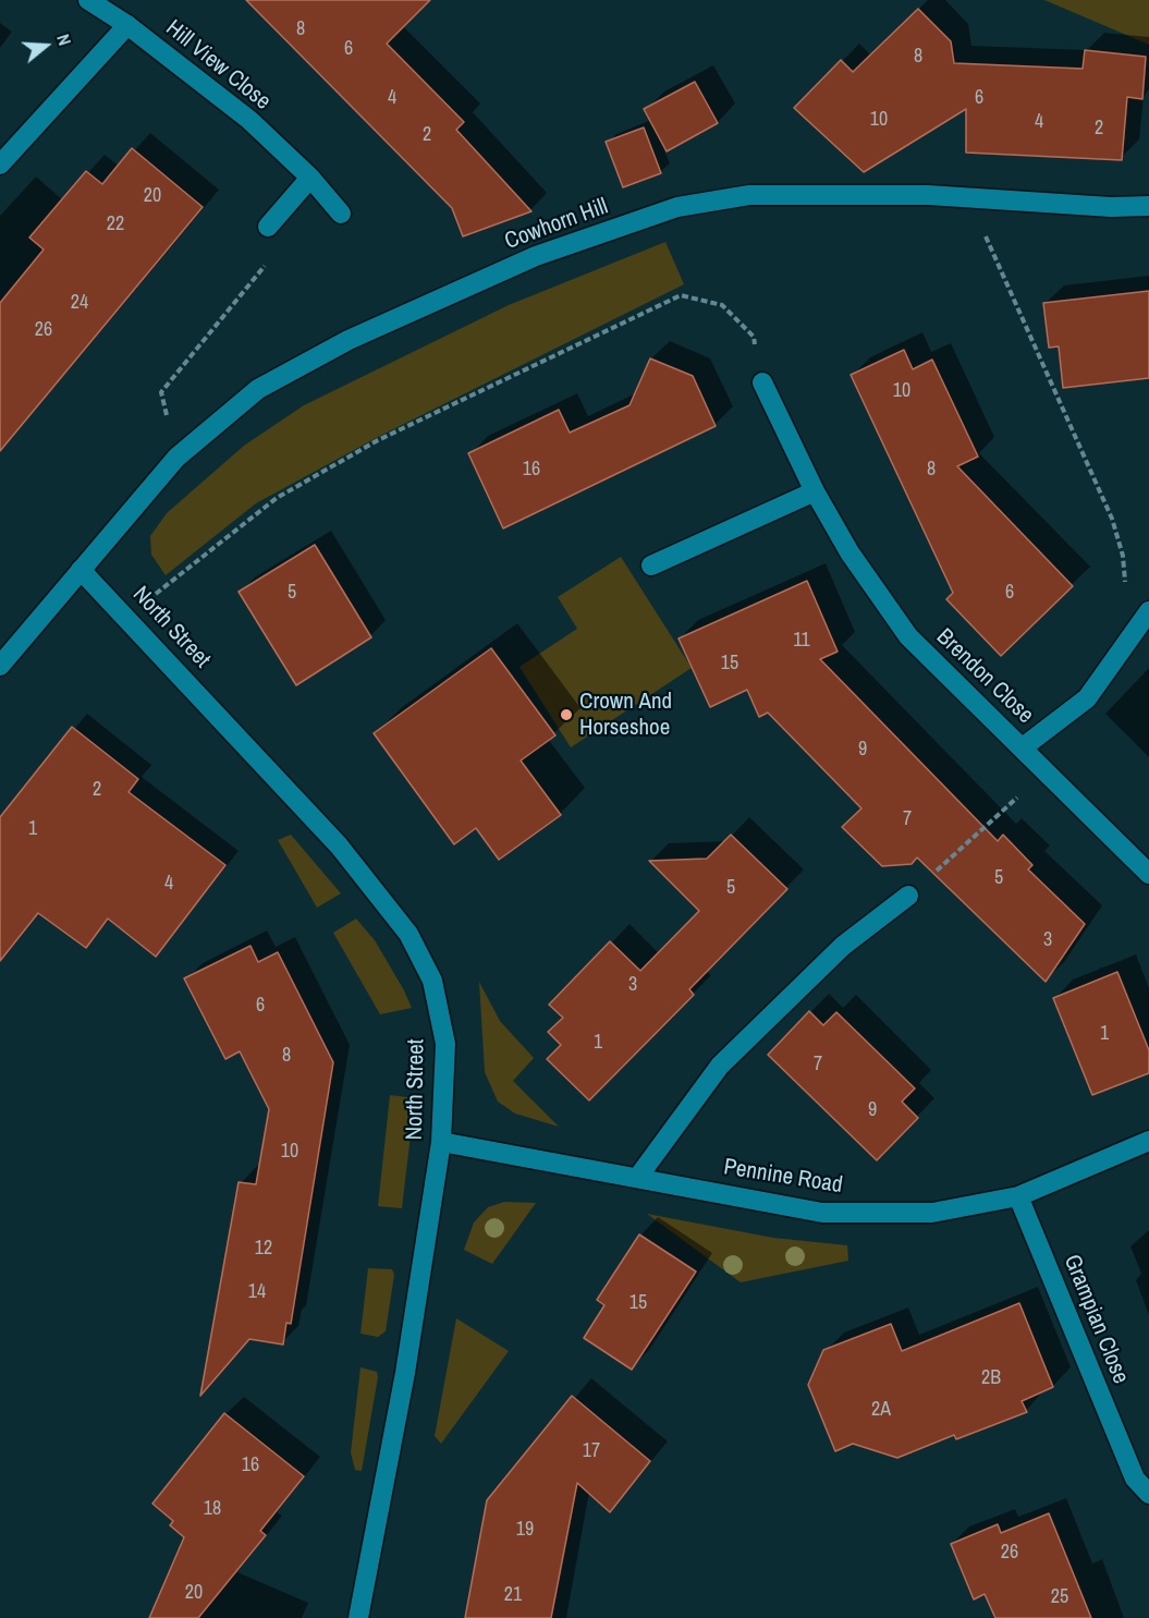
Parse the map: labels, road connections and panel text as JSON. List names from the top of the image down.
{
  "streets": {
    "street": [
      "Hill View Close",
      "Cowhorn Hill",
      "North Street",
      "Brendon Close",
      "Pennine Road",
      "Grampian Close"
    ]
  },
  "crossings": [
    ["Cowhorn Hill", "North Street"],
    ["North Street", "Pennine Road"],
    ["Pennine Road", "Grampian Close"]
  ],
  "places": ["Crown And Horseshoe"],
  "house_numbers": [
    "8",
    "6",
    "8",
    "4",
    "6",
    "10",
    "4",
    "2",
    "2",
    "20",
    "22",
    "24",
    "26",
    "10",
    "16",
    "8",
    "5",
    "6",
    "11",
    "15",
    "9",
    "2",
    "7",
    "1",
    "5",
    "4",
    "5",
    "3",
    "3",
    "6",
    "1",
    "1",
    "8",
    "7",
    "9",
    "10",
    "12",
    "14",
    "15",
    "2B",
    "2A",
    "17",
    "16",
    "18",
    "19",
    "26",
    "20",
    "21",
    "25"
  ],
  "north": "right"
}
